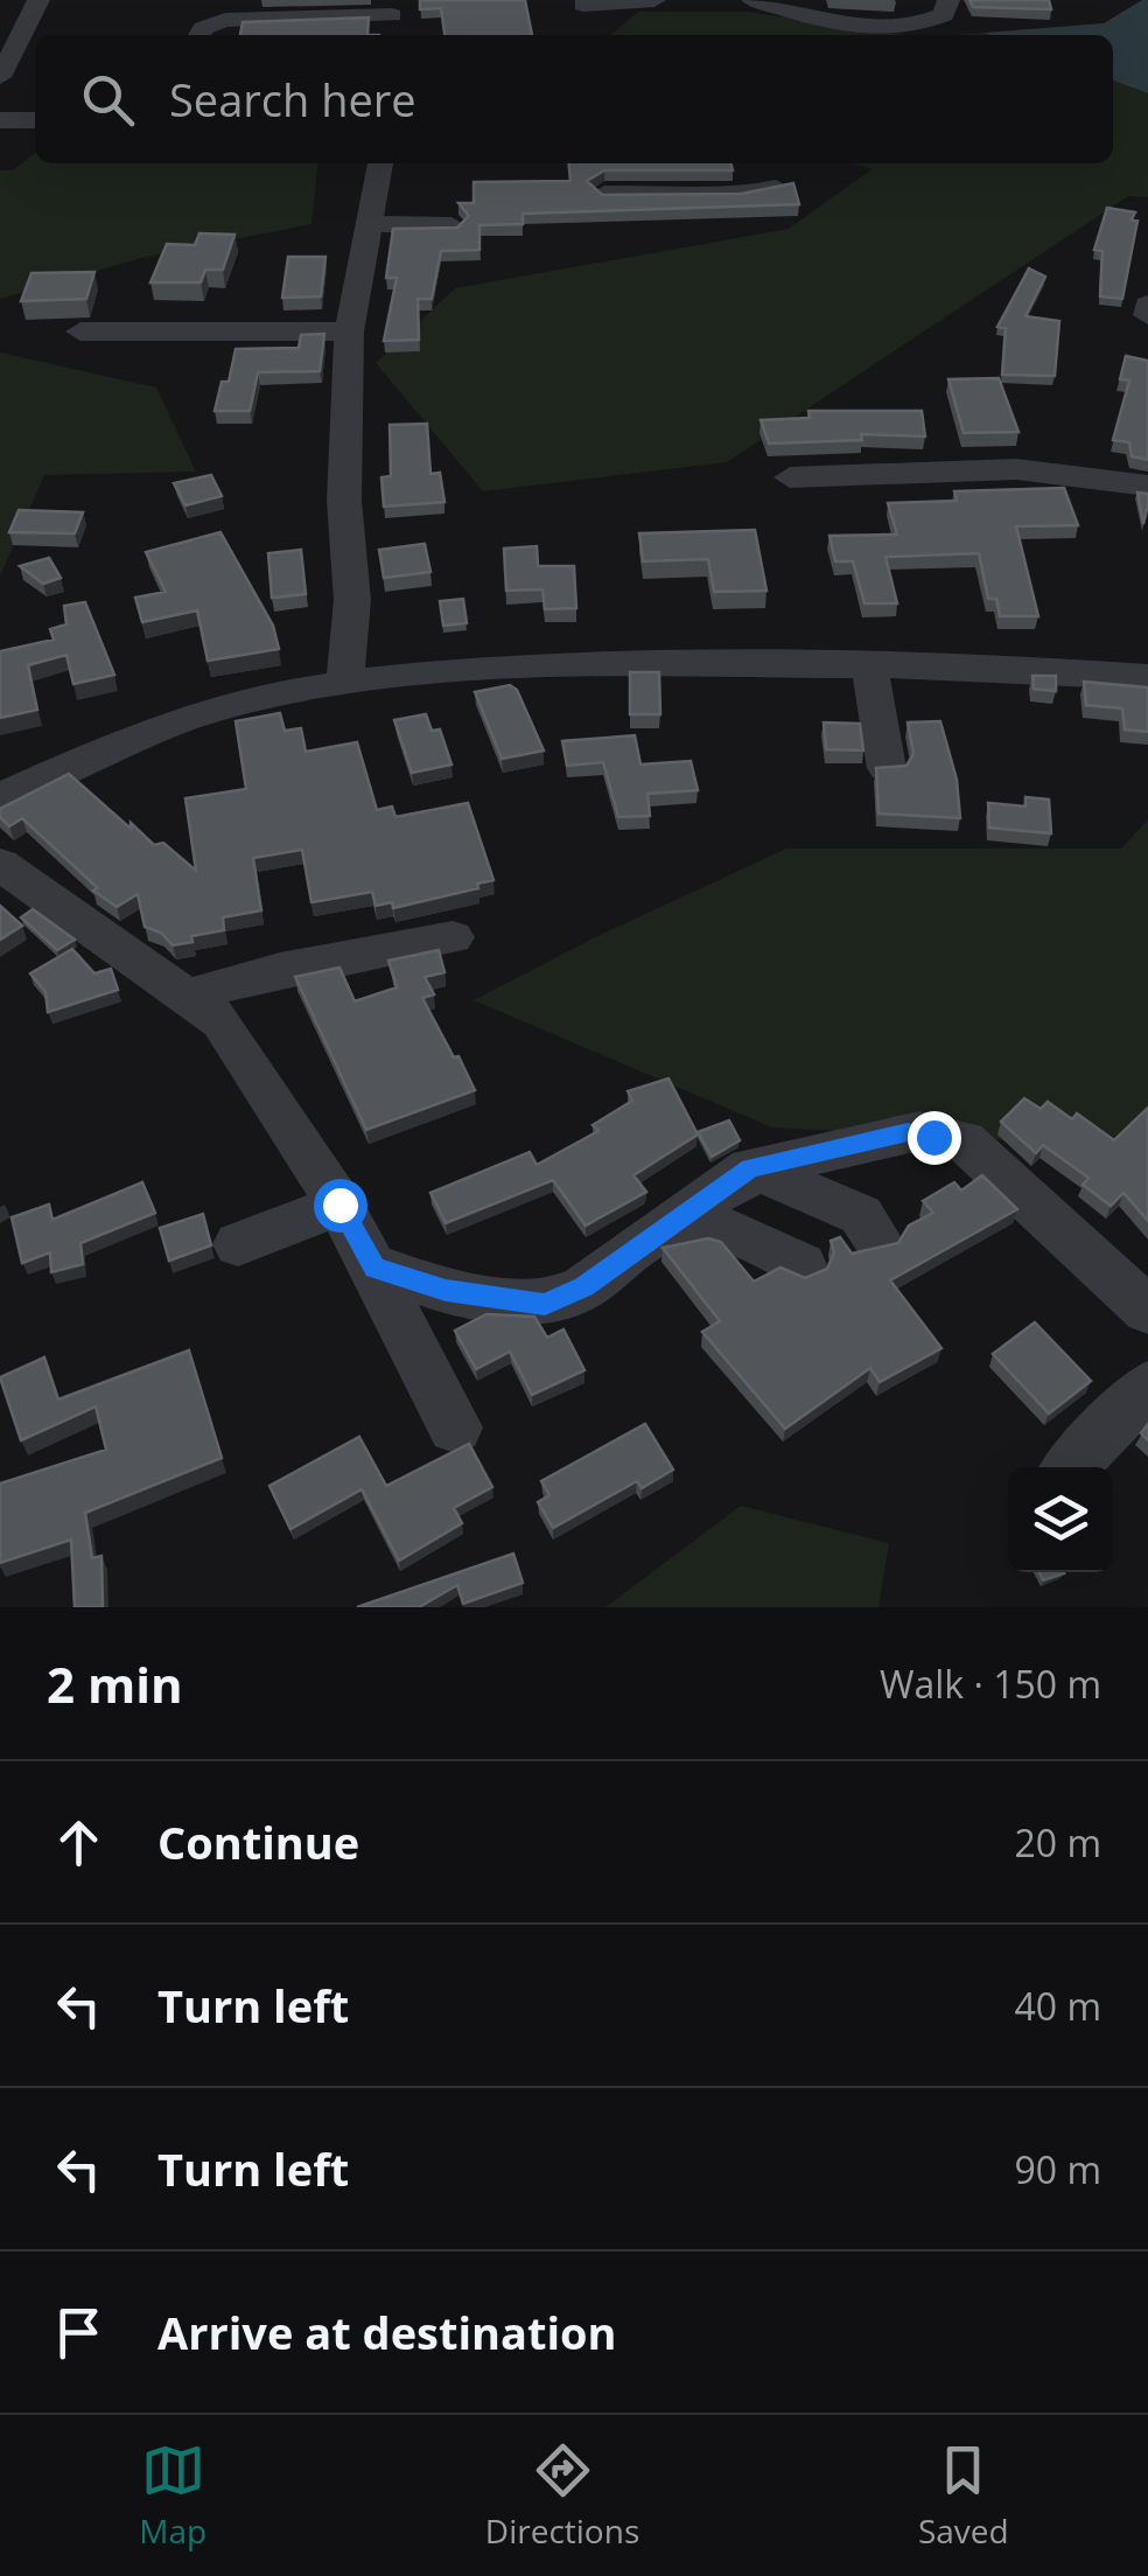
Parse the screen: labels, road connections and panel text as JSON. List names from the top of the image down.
{
  "page": {
    "search": "Search here",
    "heading": ["2 min", "Walk · 150 m"],
    "list": [
      ["Continue", "20 m"],
      ["Turn left", "40 m"],
      ["Turn left", "90 m"],
      "Arrive at destination"
    ],
    "nav": ["Map", "Directions", "Saved"]
  }
}
